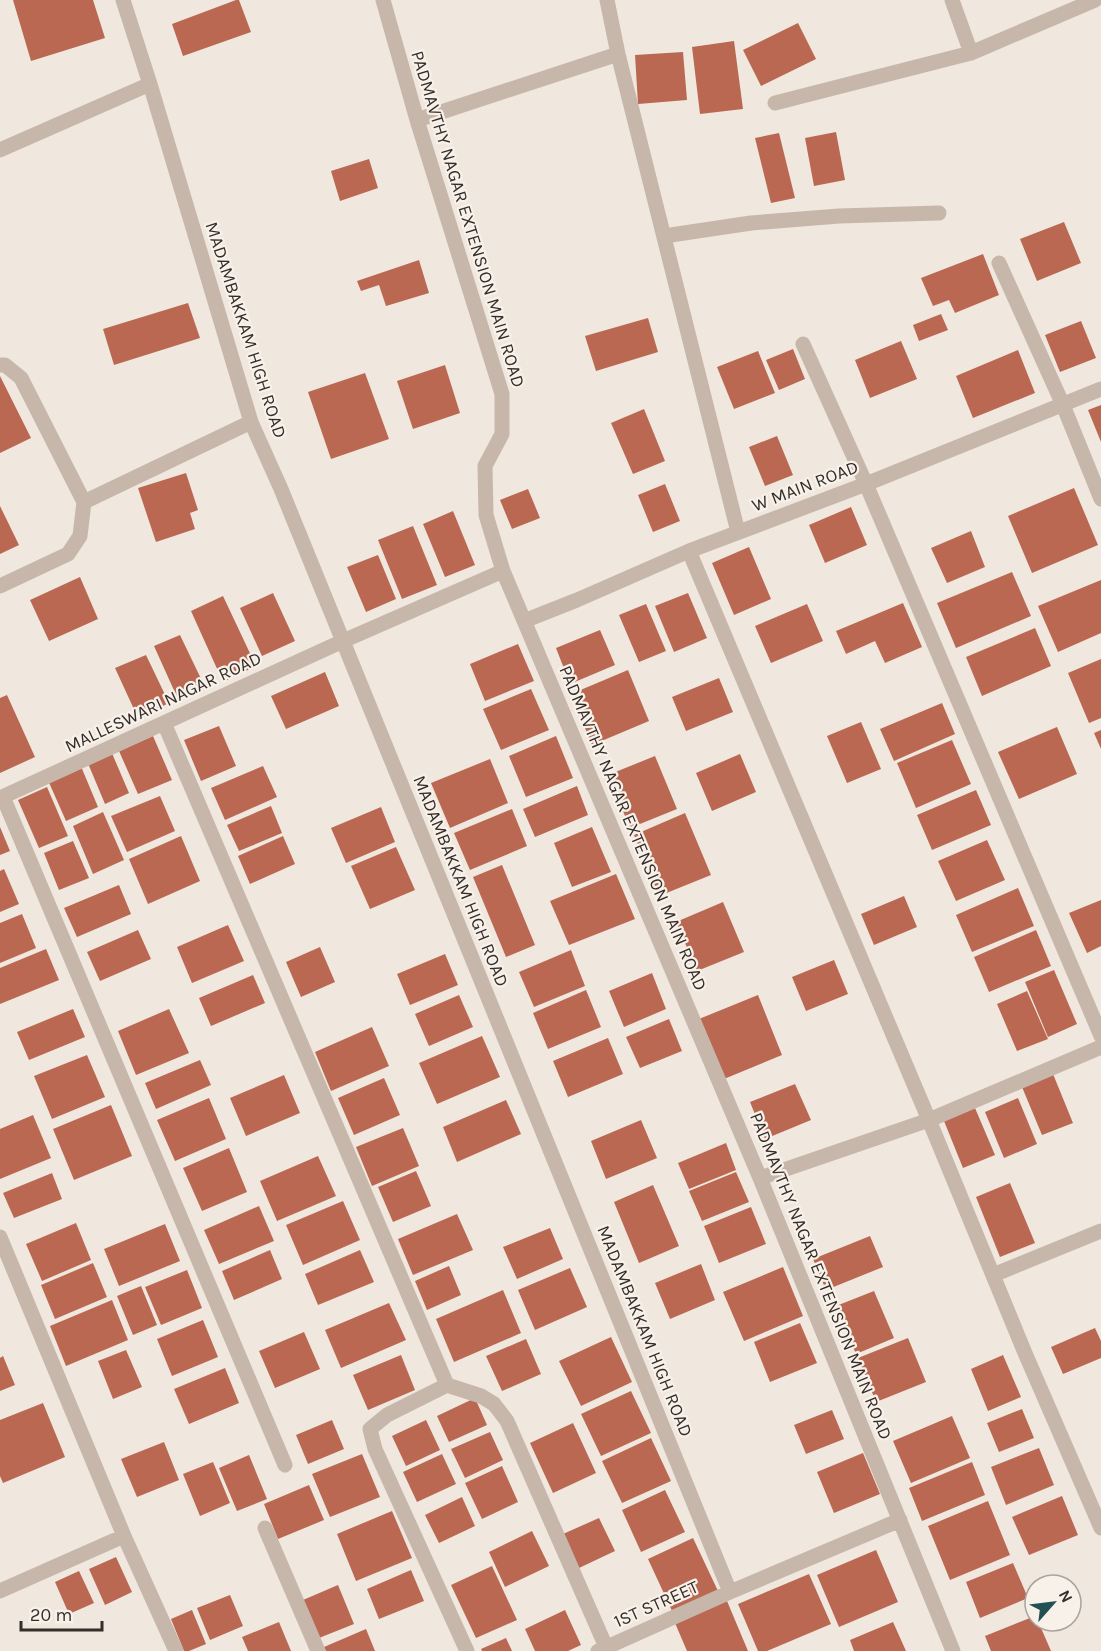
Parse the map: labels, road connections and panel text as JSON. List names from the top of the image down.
{
  "streets": {
    "street": [
      "PADMAVTHY NAGAR EXTENSION MAIN ROAD",
      "MADAMBAKKAM HIGH ROAD",
      "W MAIN ROAD",
      "MALLESWARI NAGAR ROAD",
      "1ST STREET"
    ]
  },
  "crossings": [
    ["PADMAVTHY NAGAR EXTENSION MAIN ROAD", "W MAIN ROAD"],
    ["PADMAVTHY NAGAR EXTENSION MAIN ROAD", "MALLESWARI NAGAR ROAD"],
    ["MADAMBAKKAM HIGH ROAD", "MALLESWARI NAGAR ROAD"],
    ["MADAMBAKKAM HIGH ROAD", "1ST STREET"]
  ],
  "scale_bar": "20 m",
  "north": "top right"
}
